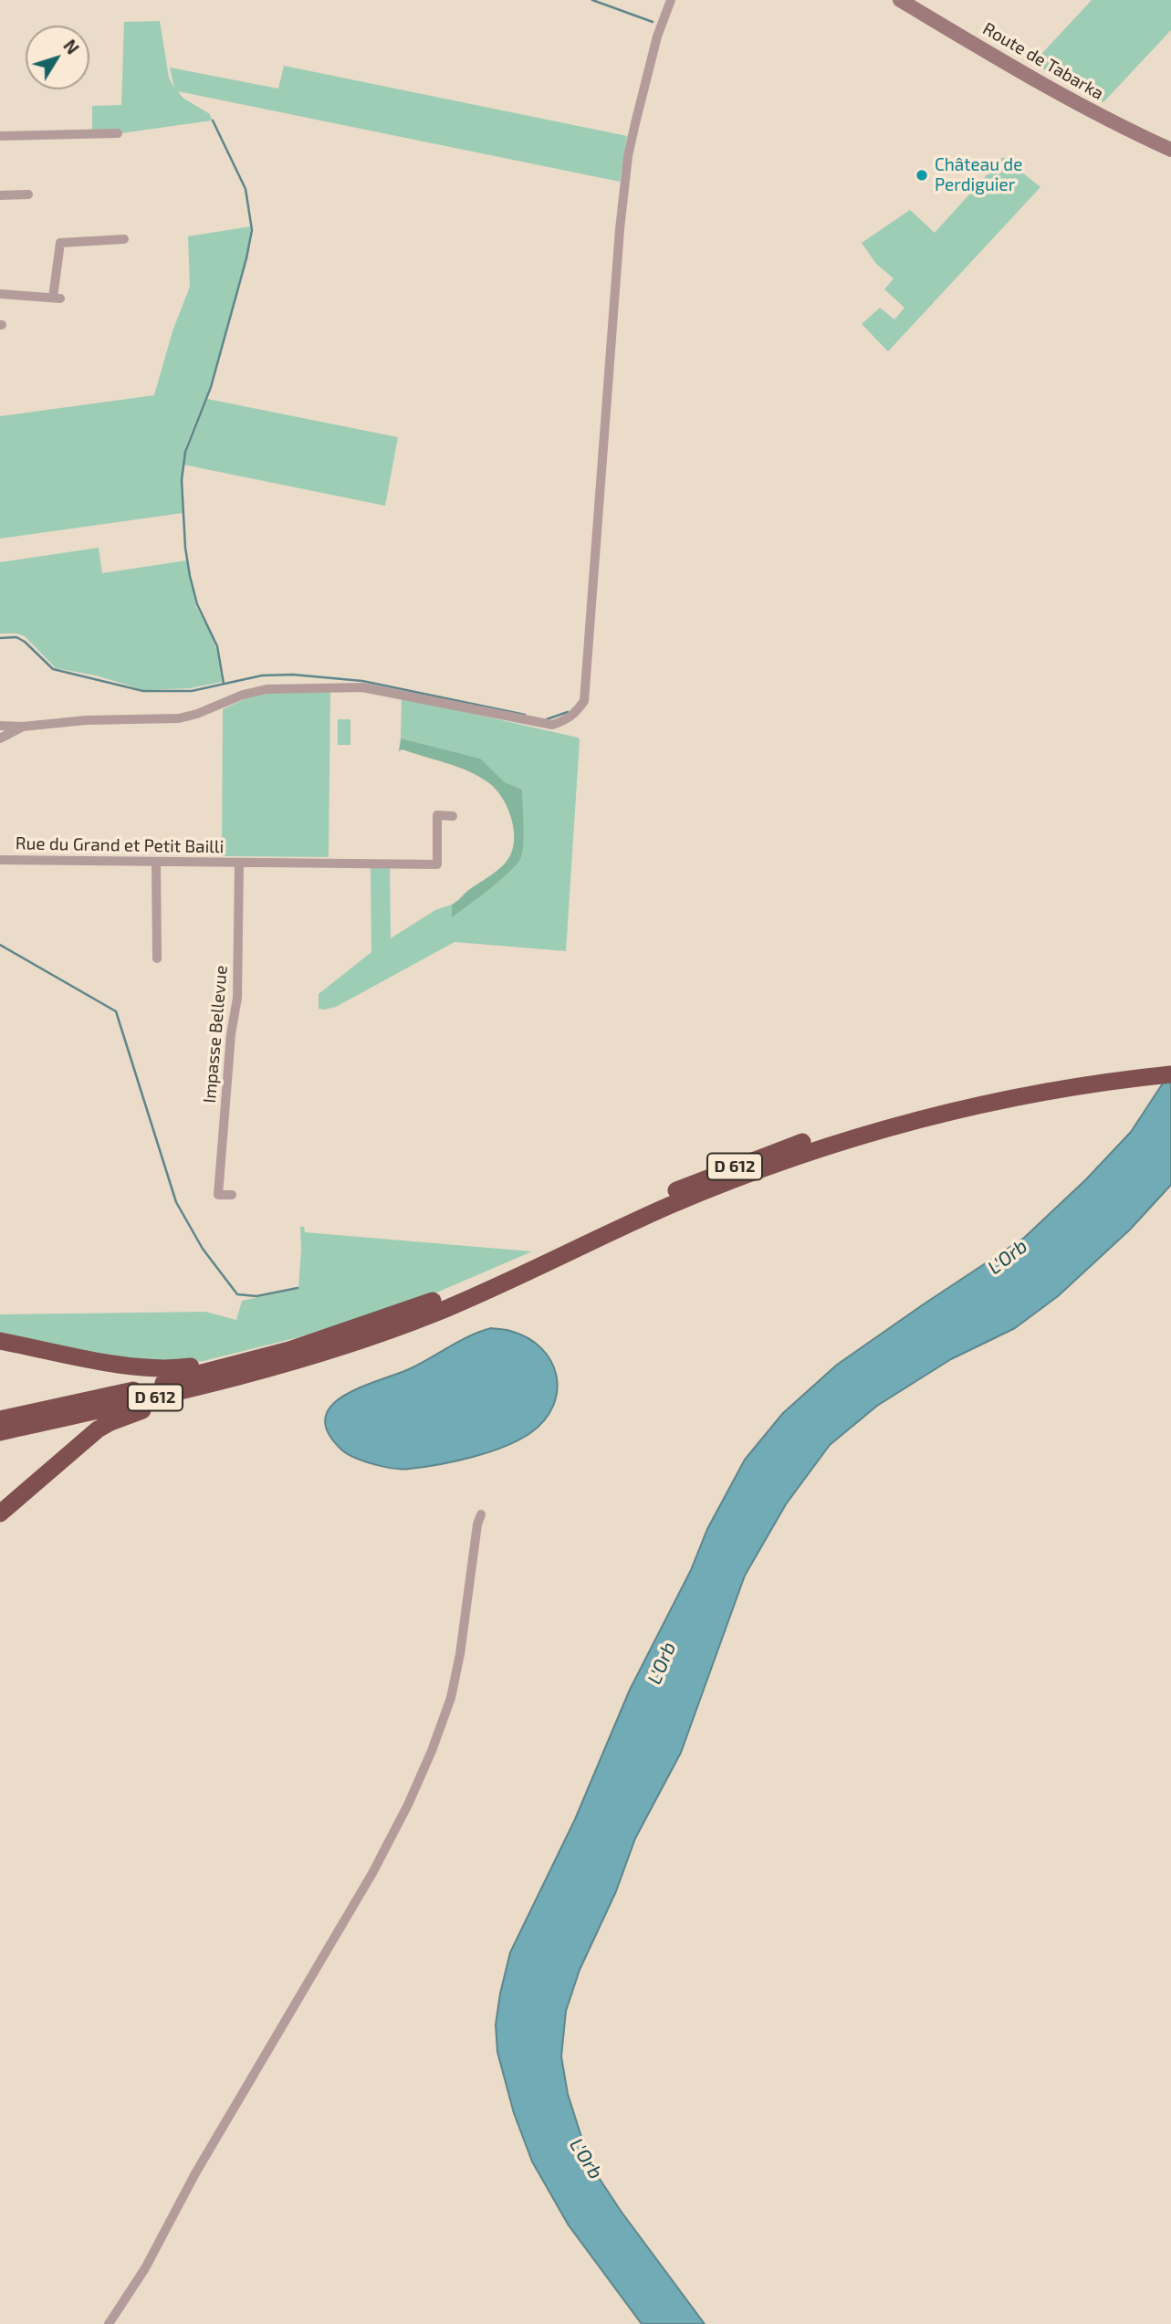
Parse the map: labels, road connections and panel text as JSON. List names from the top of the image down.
{
  "streets": {
    "highway": ["D 612"],
    "main road": ["Route de Tabarka"],
    "street": ["Rue du Grand et Petit Bailli", "Impasse Bellevue"]
  },
  "crossings": [
    ["Rue du Grand et Petit Bailli", "Impasse Bellevue"]
  ],
  "water": ["L'Orb"],
  "places": ["Château de Perdiguier"],
  "north": "top right"
}
